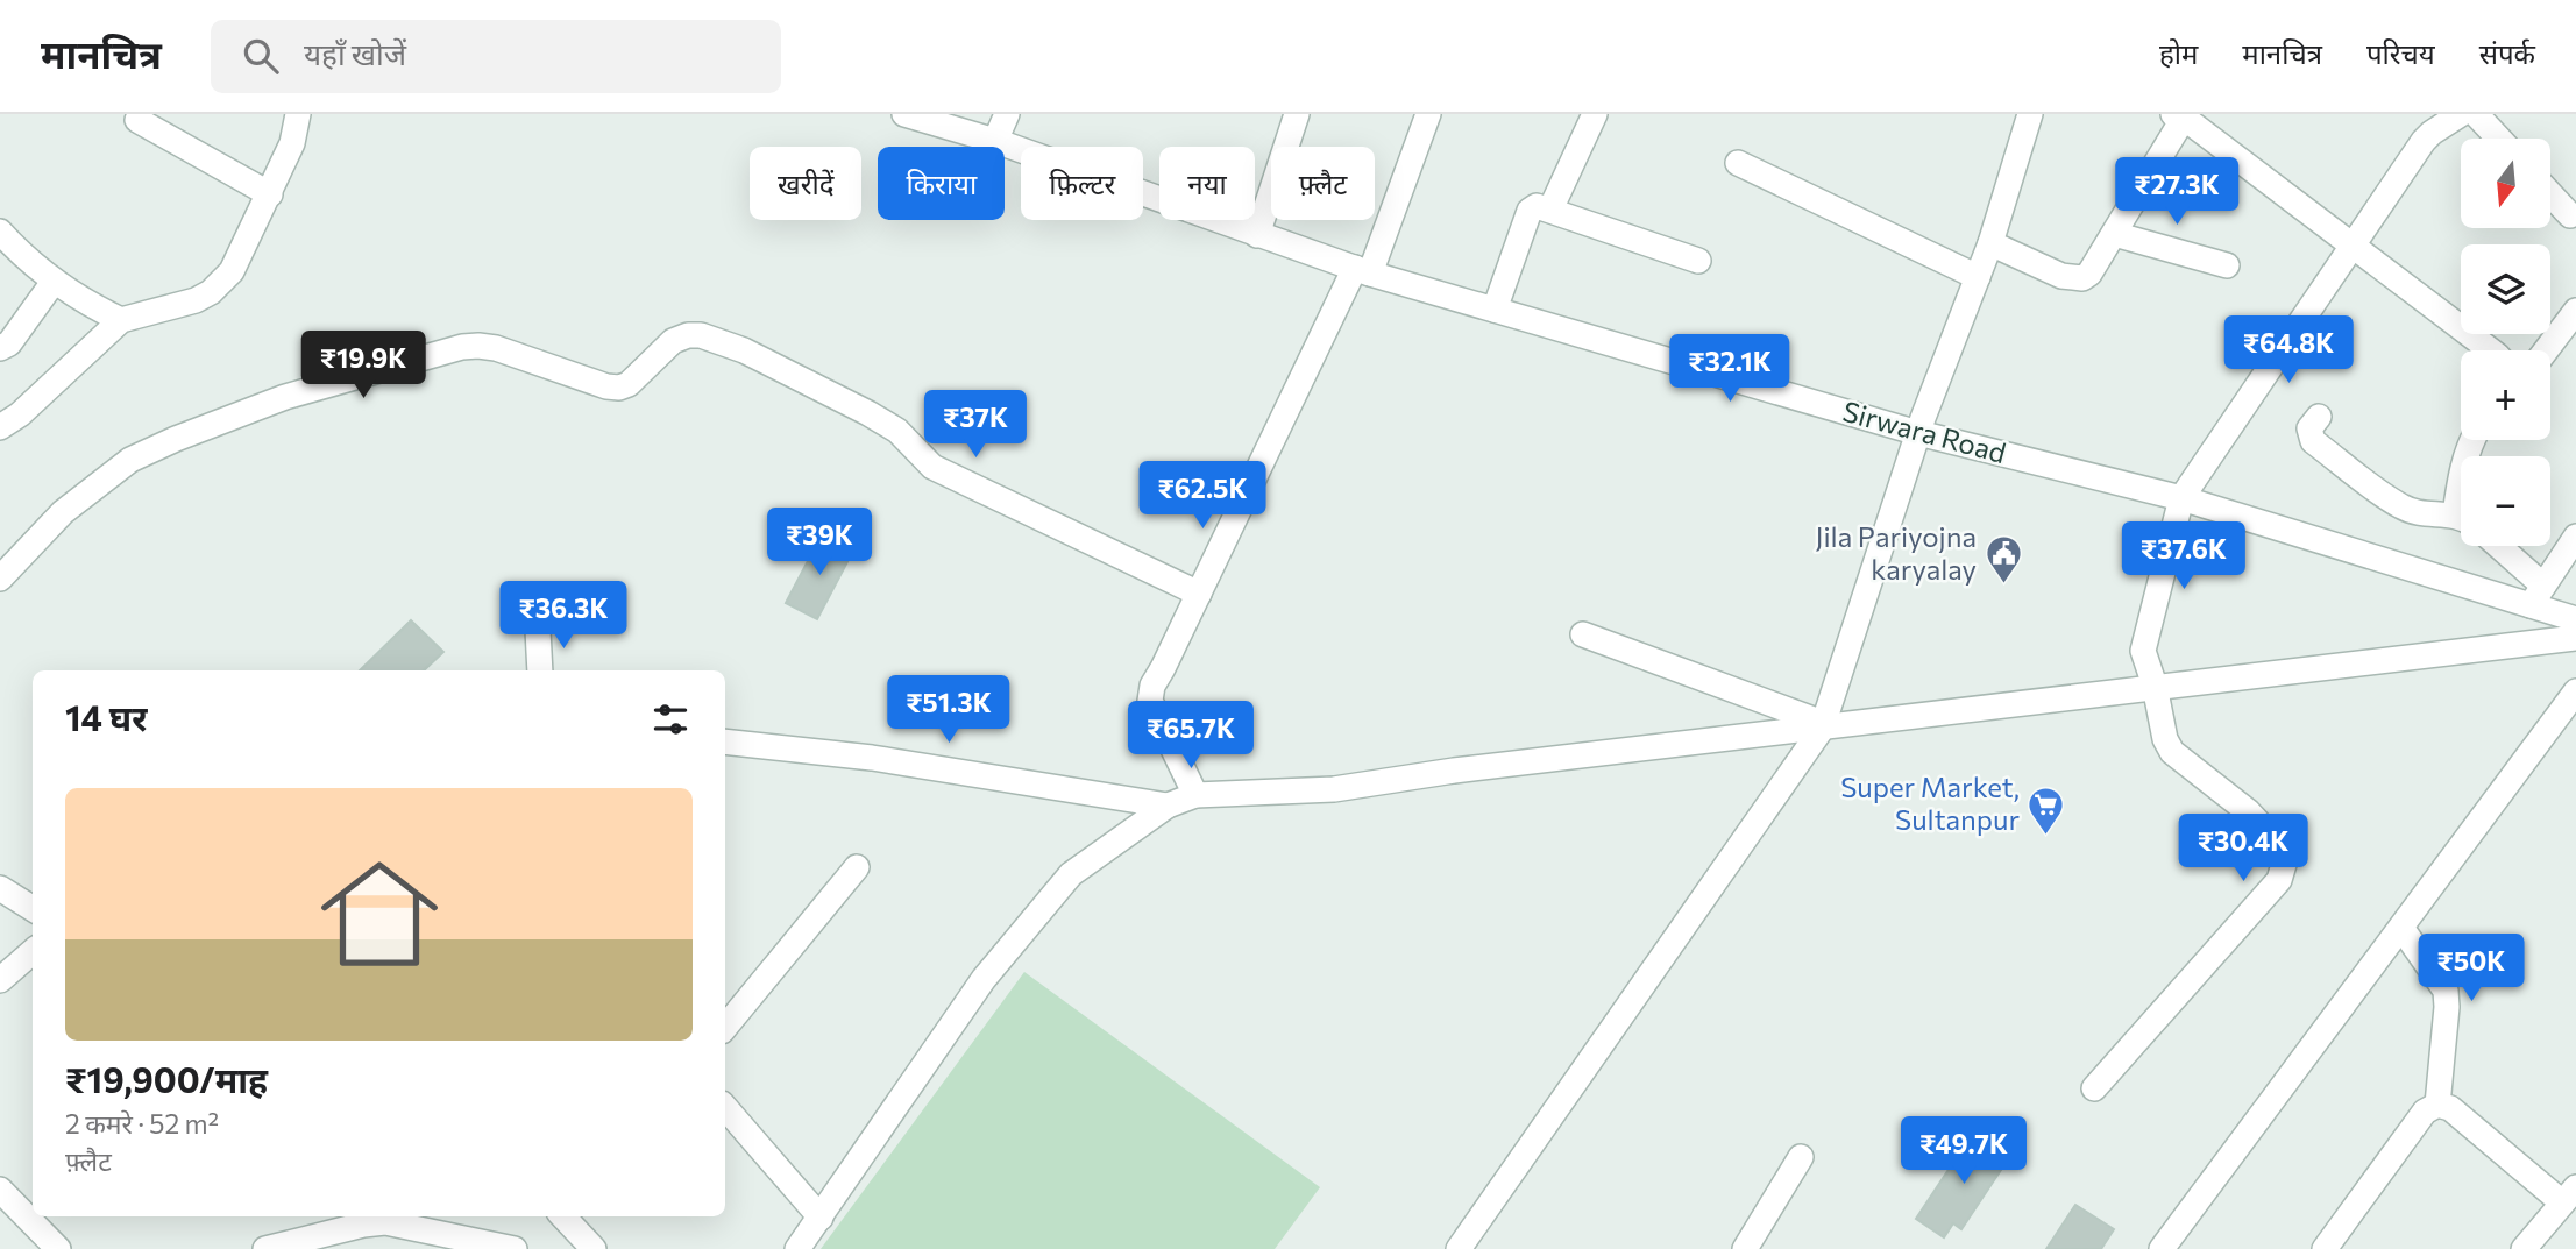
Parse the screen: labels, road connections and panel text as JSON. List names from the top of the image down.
{
  "streets": {
    "street": ["Sirwara Road"]
  },
  "places": {
    "public building": ["Jila Pariyojna karyalay"],
    "supermarket": ["Super Market, Sultanpur"]
  },
  "north": "bottom",
  "page": {
    "header": "मानचित्र",
    "search": "यहाँ खोजें",
    "nav": [
      "होम",
      "मानचित्र",
      "परिचय",
      "संपर्क"
    ],
    "map_buttons": ["+", "−"],
    "chip": [
      "खरीदें",
      "किराया",
      "फ़िल्टर",
      "नया",
      "फ़्लैट"
    ],
    "price": [
      "₹27.3K",
      "₹64.8K",
      "₹19.9K",
      "₹32.1K",
      "₹37K",
      "₹62.5K",
      "₹39K",
      "₹37.6K",
      "₹36.3K",
      "₹51.3K",
      "₹65.7K",
      "₹30.4K",
      "₹50K",
      "₹49.7K"
    ],
    "heading": "14 घर",
    "list": [
      {
        "name": "₹19,900/माह",
        "note": "2 कमरे · 52 m² · फ़्लैट"
      }
    ]
  }
}
